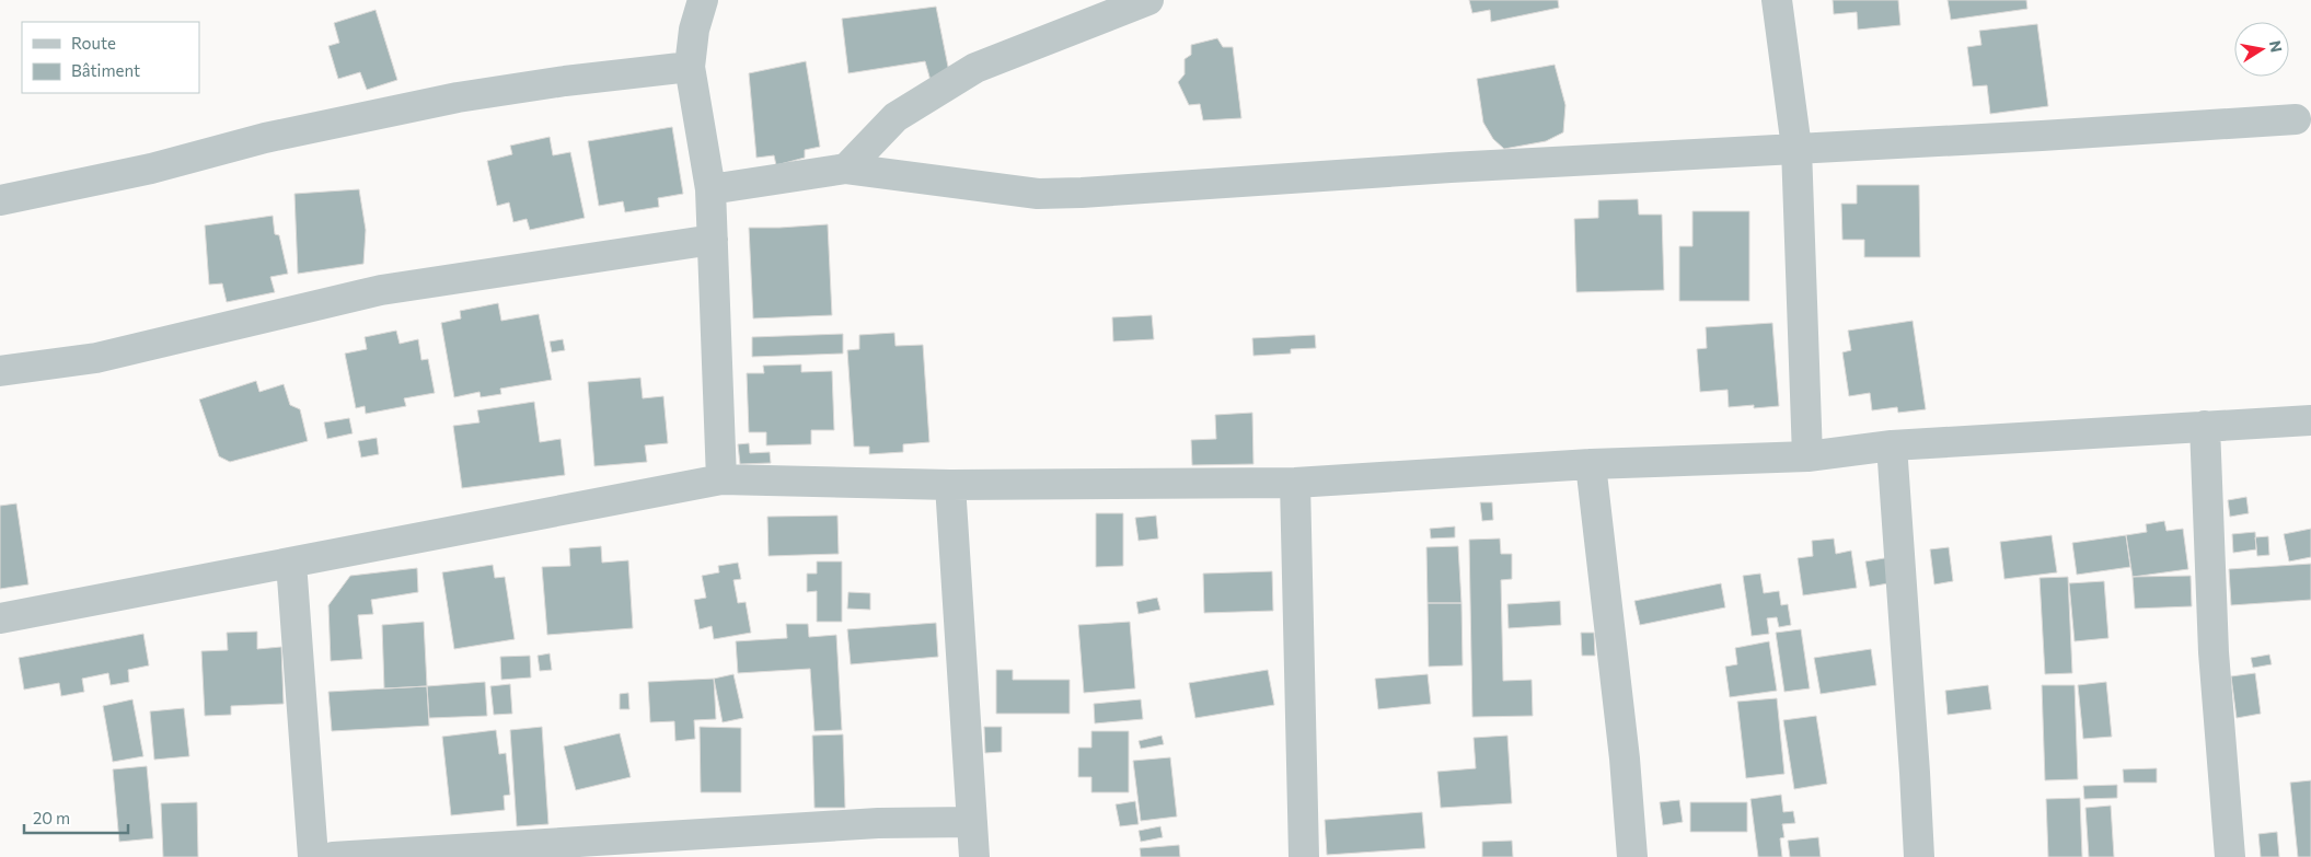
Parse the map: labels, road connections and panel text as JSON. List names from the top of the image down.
{
  "legend": ["Route", "Bâtiment"],
  "scale_bar": "20 m",
  "north": "right"
}
